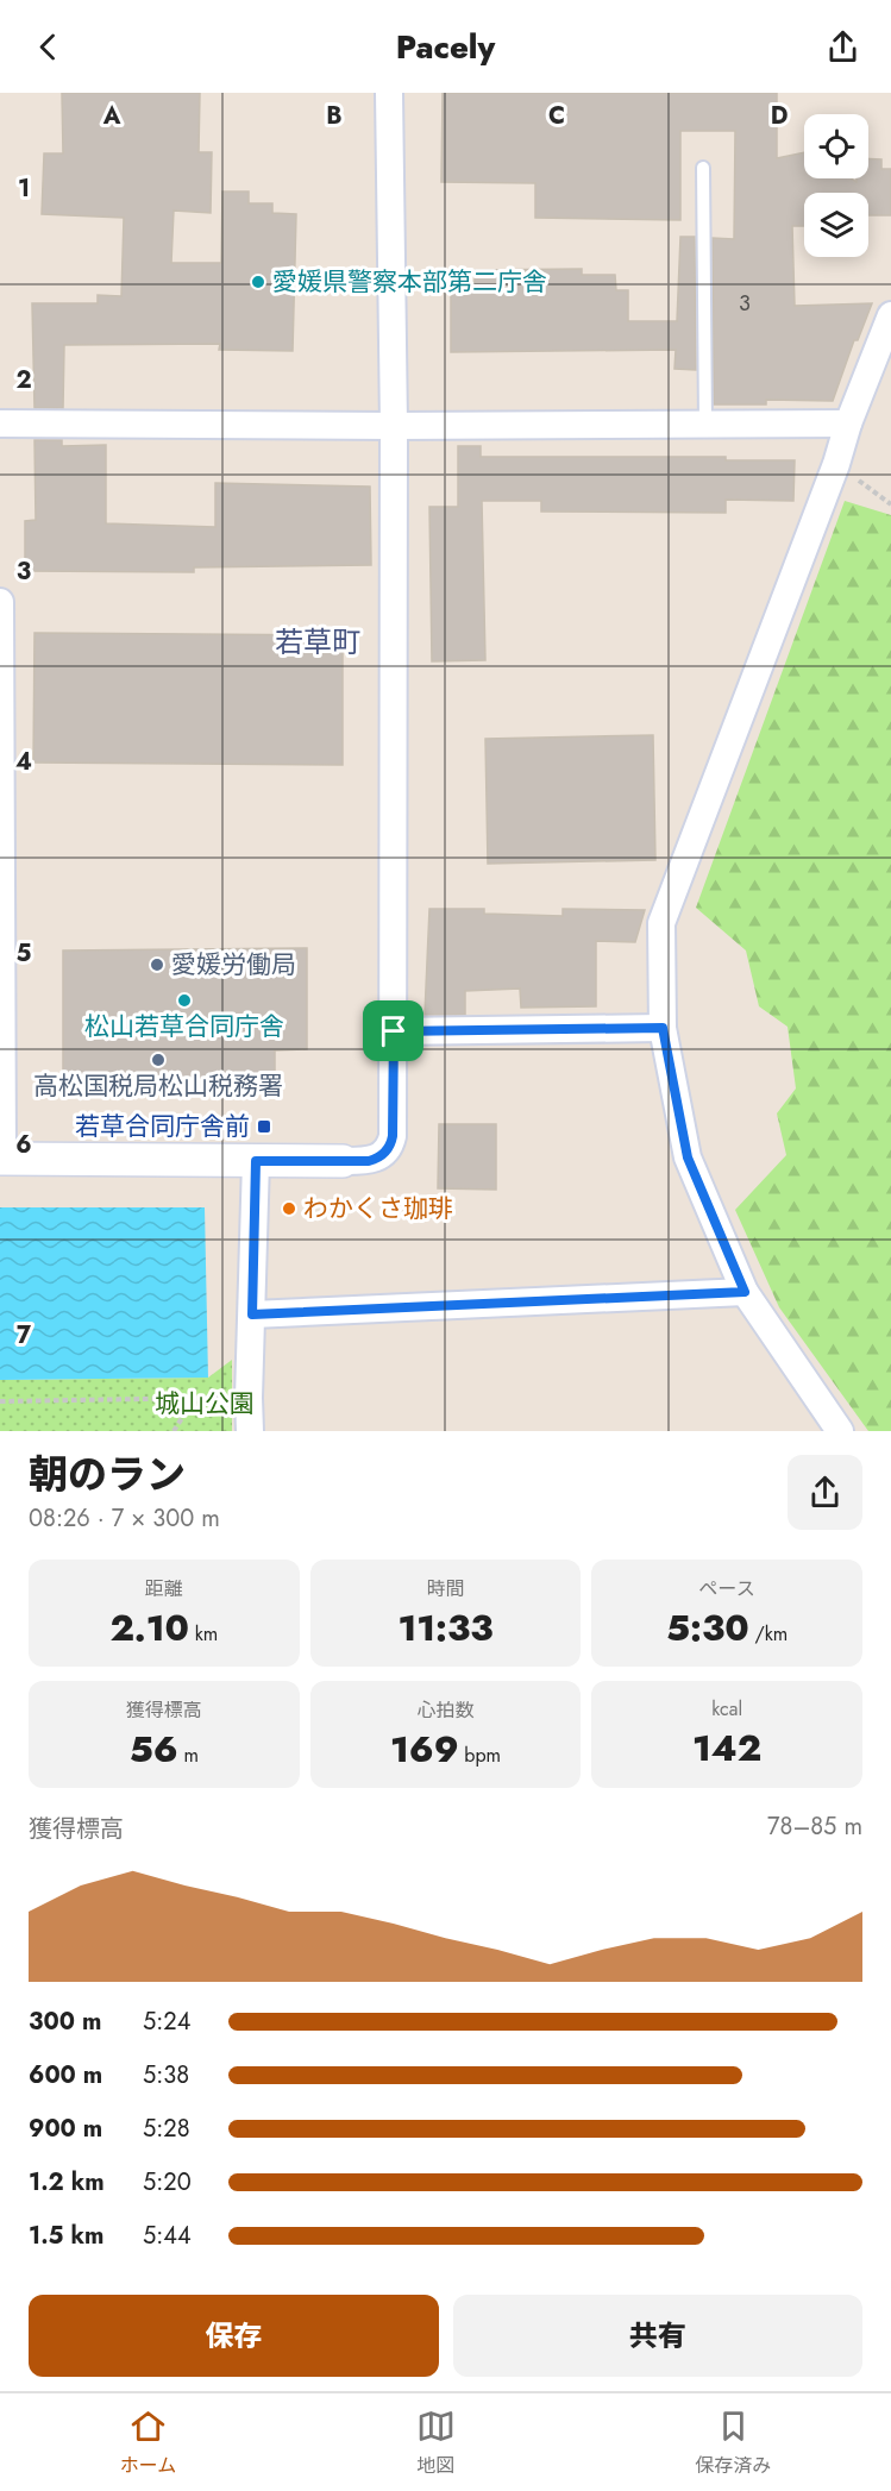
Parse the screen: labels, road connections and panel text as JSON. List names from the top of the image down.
{
  "districts": ["若草町"],
  "parks": ["城山公園"],
  "places": {
    "other": [
      "愛媛県警察本部第二庁舎",
      "愛媛労働局",
      "松山若草合同庁舎",
      "高松国税局松山税務署",
      "わかくさ珈琲"
    ],
    "transit": ["若草合同庁舎前"]
  },
  "house_numbers": ["3"],
  "page": {
    "header": "Pacely",
    "heading": ["朝のラン", "08:26 · 7 × 300 m"],
    "stats": [
      ["距離", "2.10 km"],
      ["時間", "11:33"],
      ["ペース", "5:30 /km"],
      ["獲得標高", "56 m"],
      ["心拍数", "169 bpm"],
      ["kcal", "142"]
    ],
    "chart": ["獲得標高", "78–85 m"],
    "list": [
      {
        "name": "300 m",
        "note": "5:24"
      },
      {
        "name": "600 m",
        "note": "5:38"
      },
      {
        "name": "900 m",
        "note": "5:28"
      },
      {
        "name": "1.2 km",
        "note": "5:20"
      },
      {
        "name": "1.5 km",
        "note": "5:44"
      }
    ],
    "buttons": ["保存", "共有"],
    "tabs": ["ホーム", "地図", "保存済み"]
  },
  "grid": {
    "columns": [
      "A",
      "B",
      "C",
      "D"
    ],
    "rows": [
      "1",
      "2",
      "3",
      "4",
      "5",
      "6",
      "7"
    ]
  }
}
